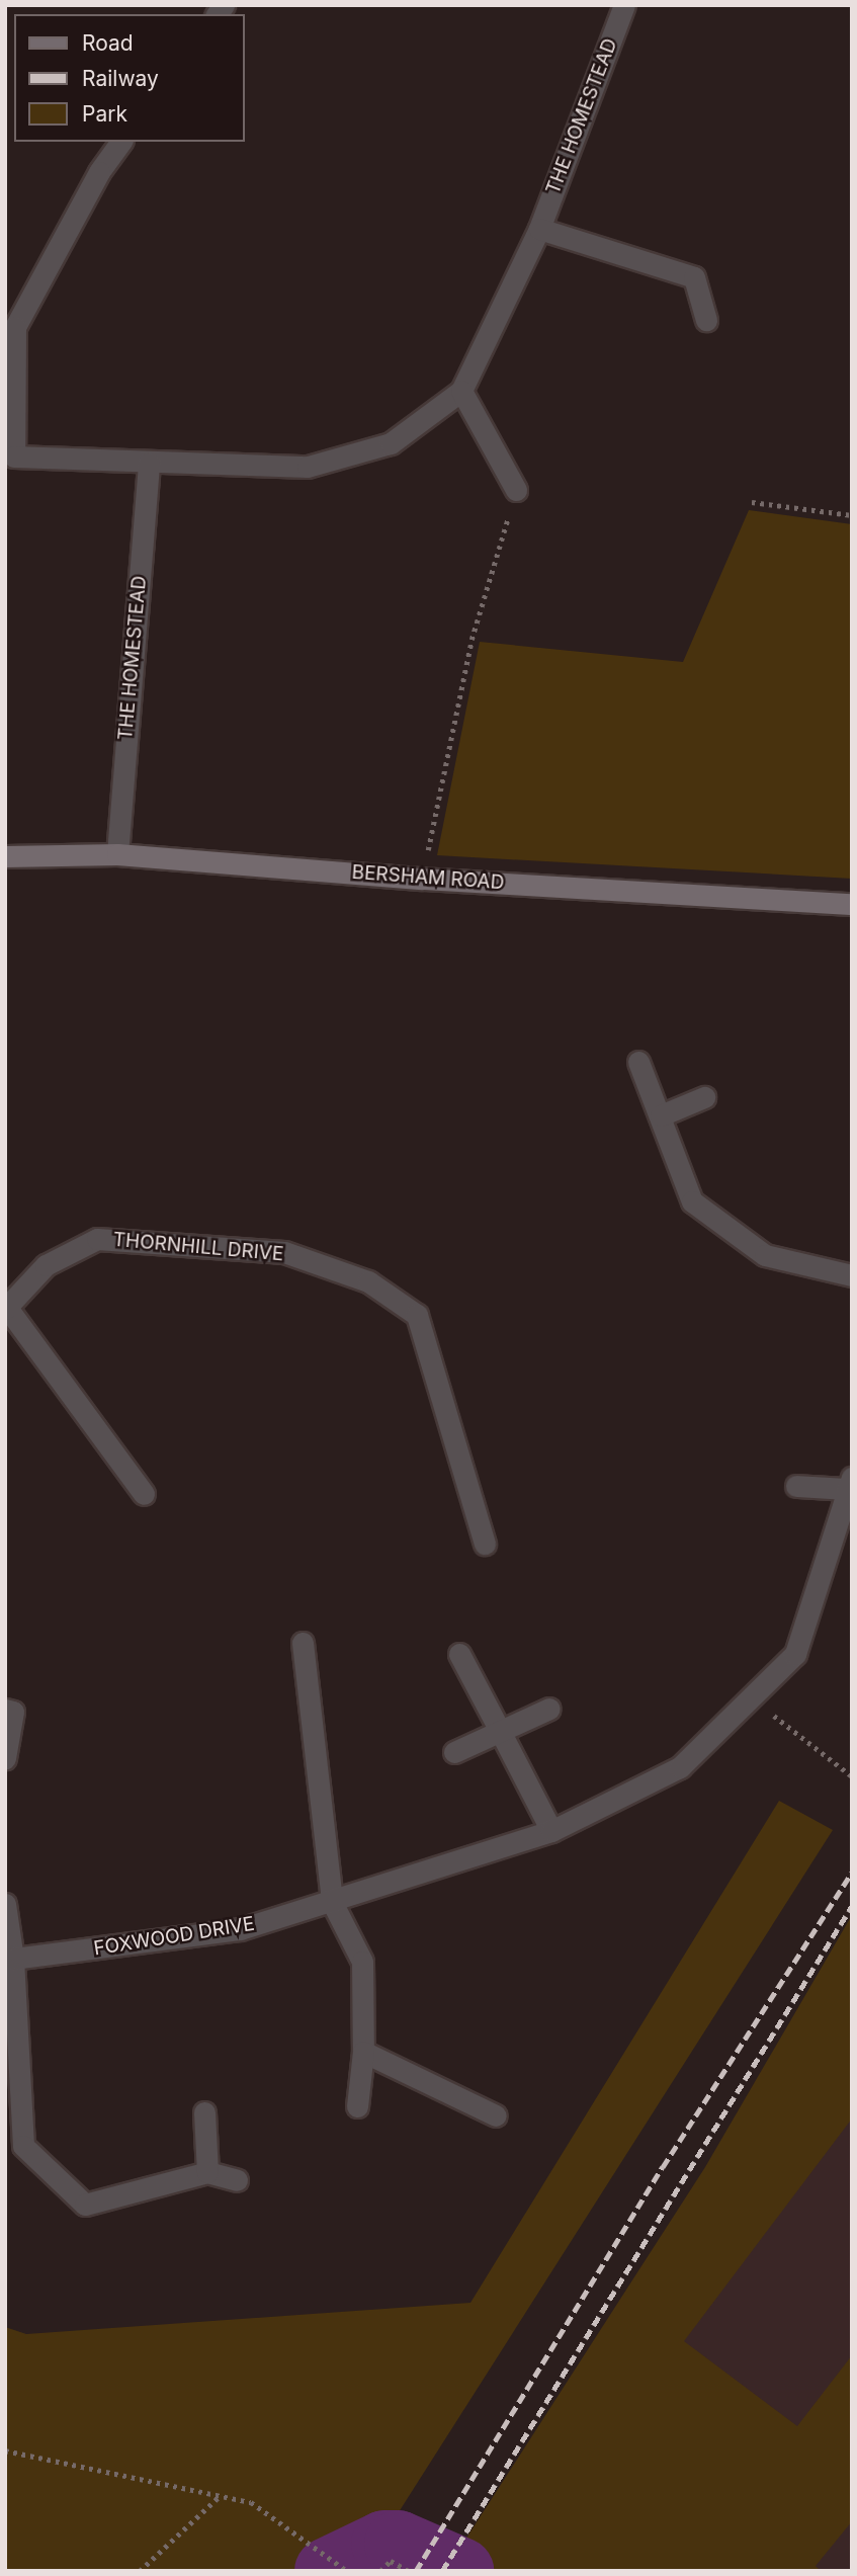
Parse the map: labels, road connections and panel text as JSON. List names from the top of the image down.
{
  "streets": {
    "main road": ["BERSHAM ROAD"],
    "street": ["THE HOMESTEAD", "THORNHILL DRIVE", "FOXWOOD DRIVE"]
  },
  "crossings": [
    ["THE HOMESTEAD", "BERSHAM ROAD"]
  ],
  "legend": ["Road", "Railway", "Park"]
}
